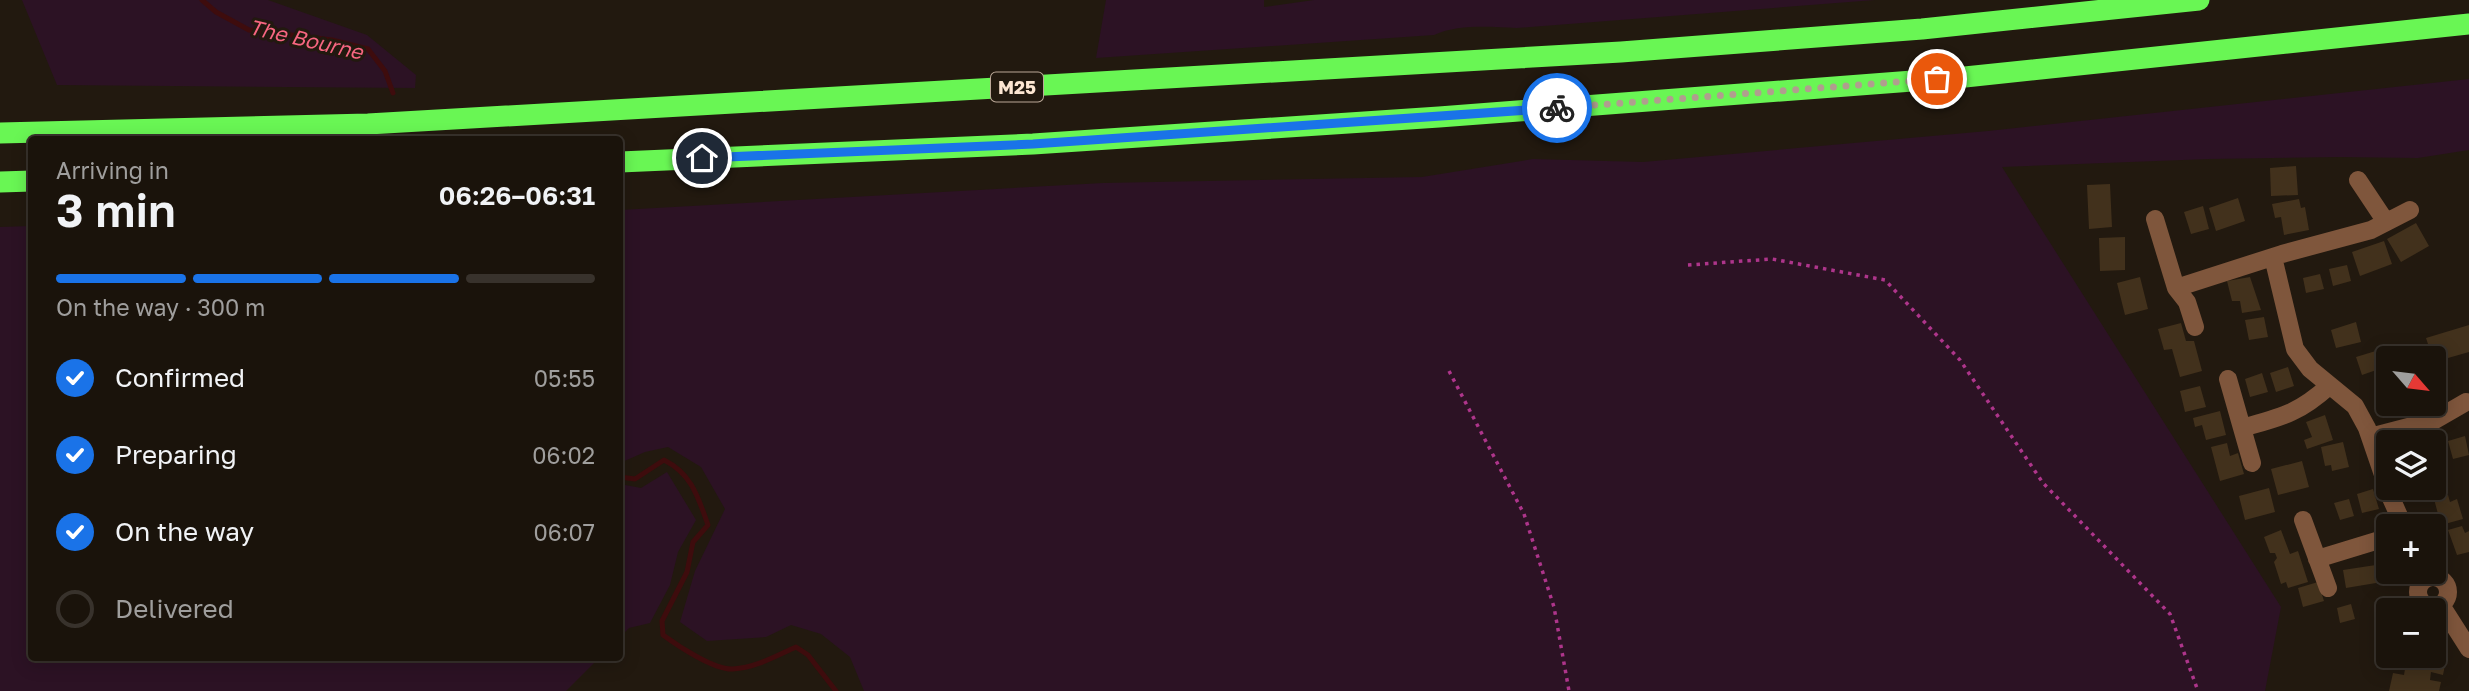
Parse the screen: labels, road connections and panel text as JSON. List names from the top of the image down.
{
  "streets": {
    "highway": ["M25"]
  },
  "water": ["The Bourne"],
  "north": "bottom right",
  "page": {
    "heading": ["3 min", "Arriving in", "06:26–06:31"],
    "bar": "On the way · 300 m",
    "list": [
      ["Confirmed", "05:55"],
      ["Preparing", "06:02"],
      ["On the way", "06:07"],
      "Delivered"
    ],
    "map_buttons": ["+", "−"]
  }
}
